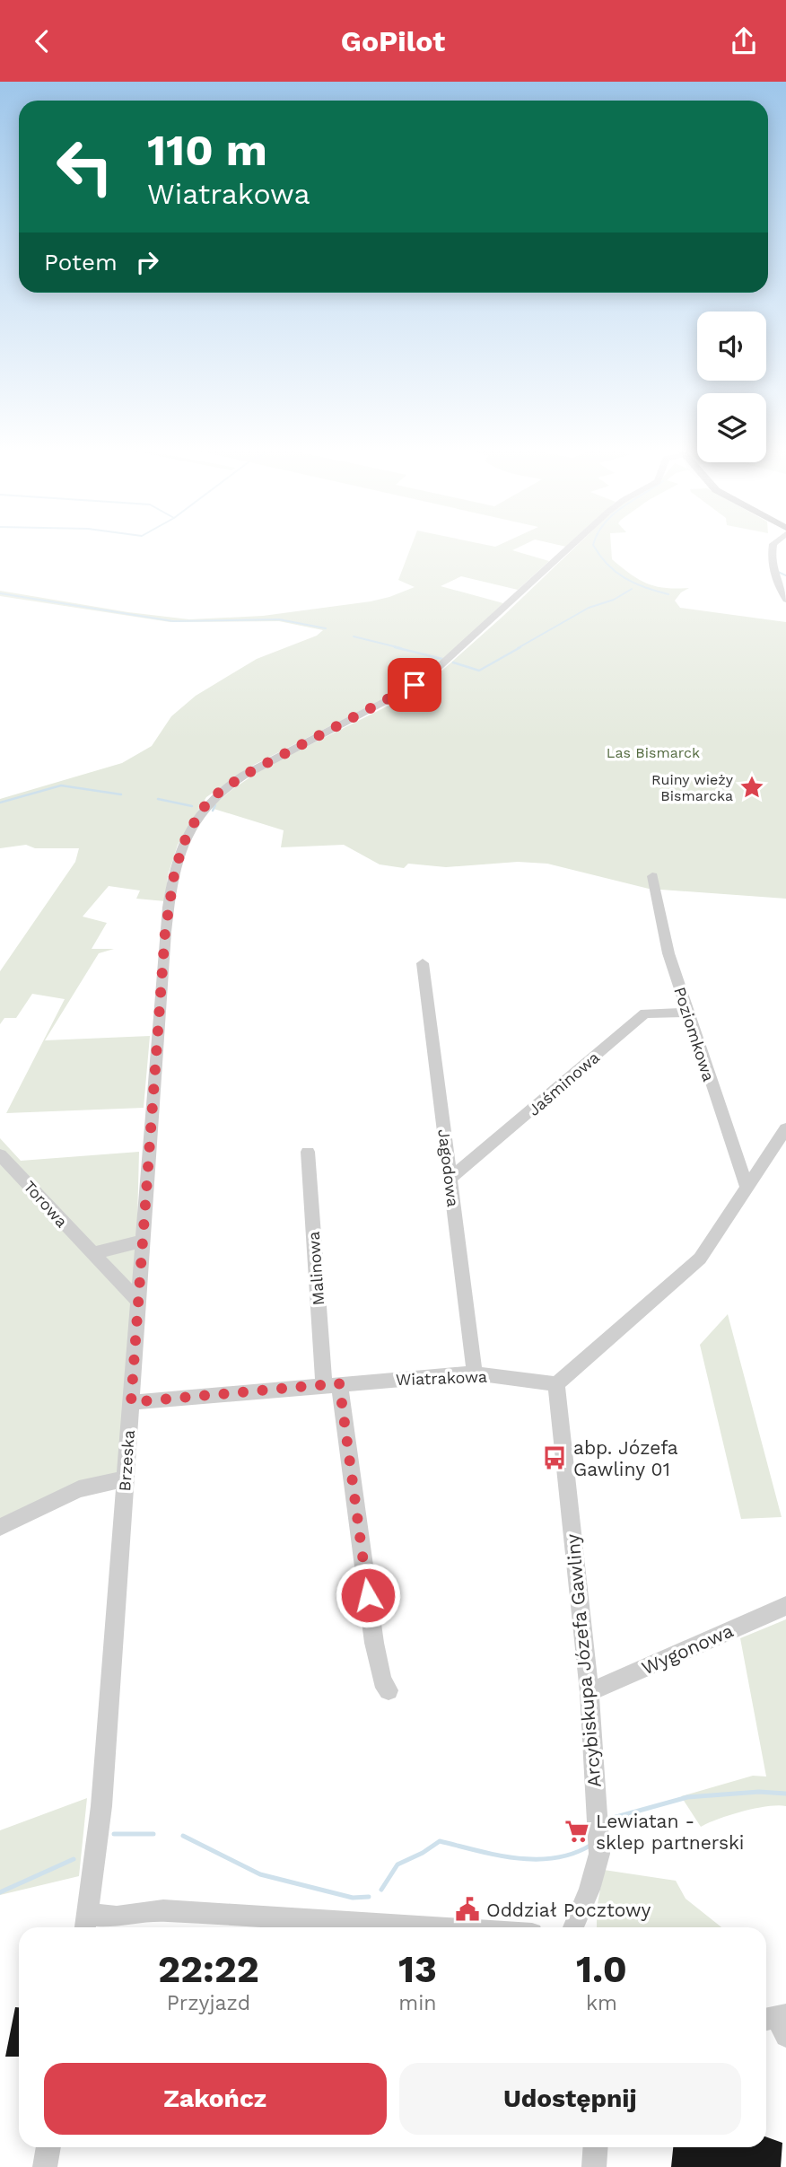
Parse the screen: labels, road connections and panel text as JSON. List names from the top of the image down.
{
  "streets": {
    "street": [
      "Poziomkowa",
      "Jaśminowa",
      "Jagodowa",
      "Torowa",
      "Malinowa",
      "Wiatrakowa",
      "Brzeska",
      "Wygonowa",
      "Arcybiskupa Józefa Gawliny"
    ]
  },
  "crossings": [
    ["Poziomkowa", "Jaśminowa"],
    ["Jaśminowa", "Jagodowa"],
    ["Jagodowa", "Wiatrakowa"],
    ["Torowa", "Brzeska"],
    ["Malinowa", "Wiatrakowa"],
    ["Wiatrakowa", "Brzeska"],
    ["Wiatrakowa", "Arcybiskupa Józefa Gawliny"],
    ["Wygonowa", "Arcybiskupa Józefa Gawliny"]
  ],
  "parks": ["Las Bismarck"],
  "places": {
    "place": ["Ruiny wieży Bismarcka"],
    "bus stop": ["abp. Józefa Gawliny 01"],
    "supermarket": ["Lewiatan - sklep partnerski"],
    "public building": ["Oddział Pocztowy"]
  },
  "page": {
    "header": "GoPilot",
    "turn": ["110 m", "Wiatrakowa"],
    "then": "Potem",
    "eta": [
      "22:22",
      "Przyjazd",
      "13",
      "min",
      "1.0",
      "km"
    ],
    "buttons": ["Zakończ", "Udostępnij"]
  }
}
